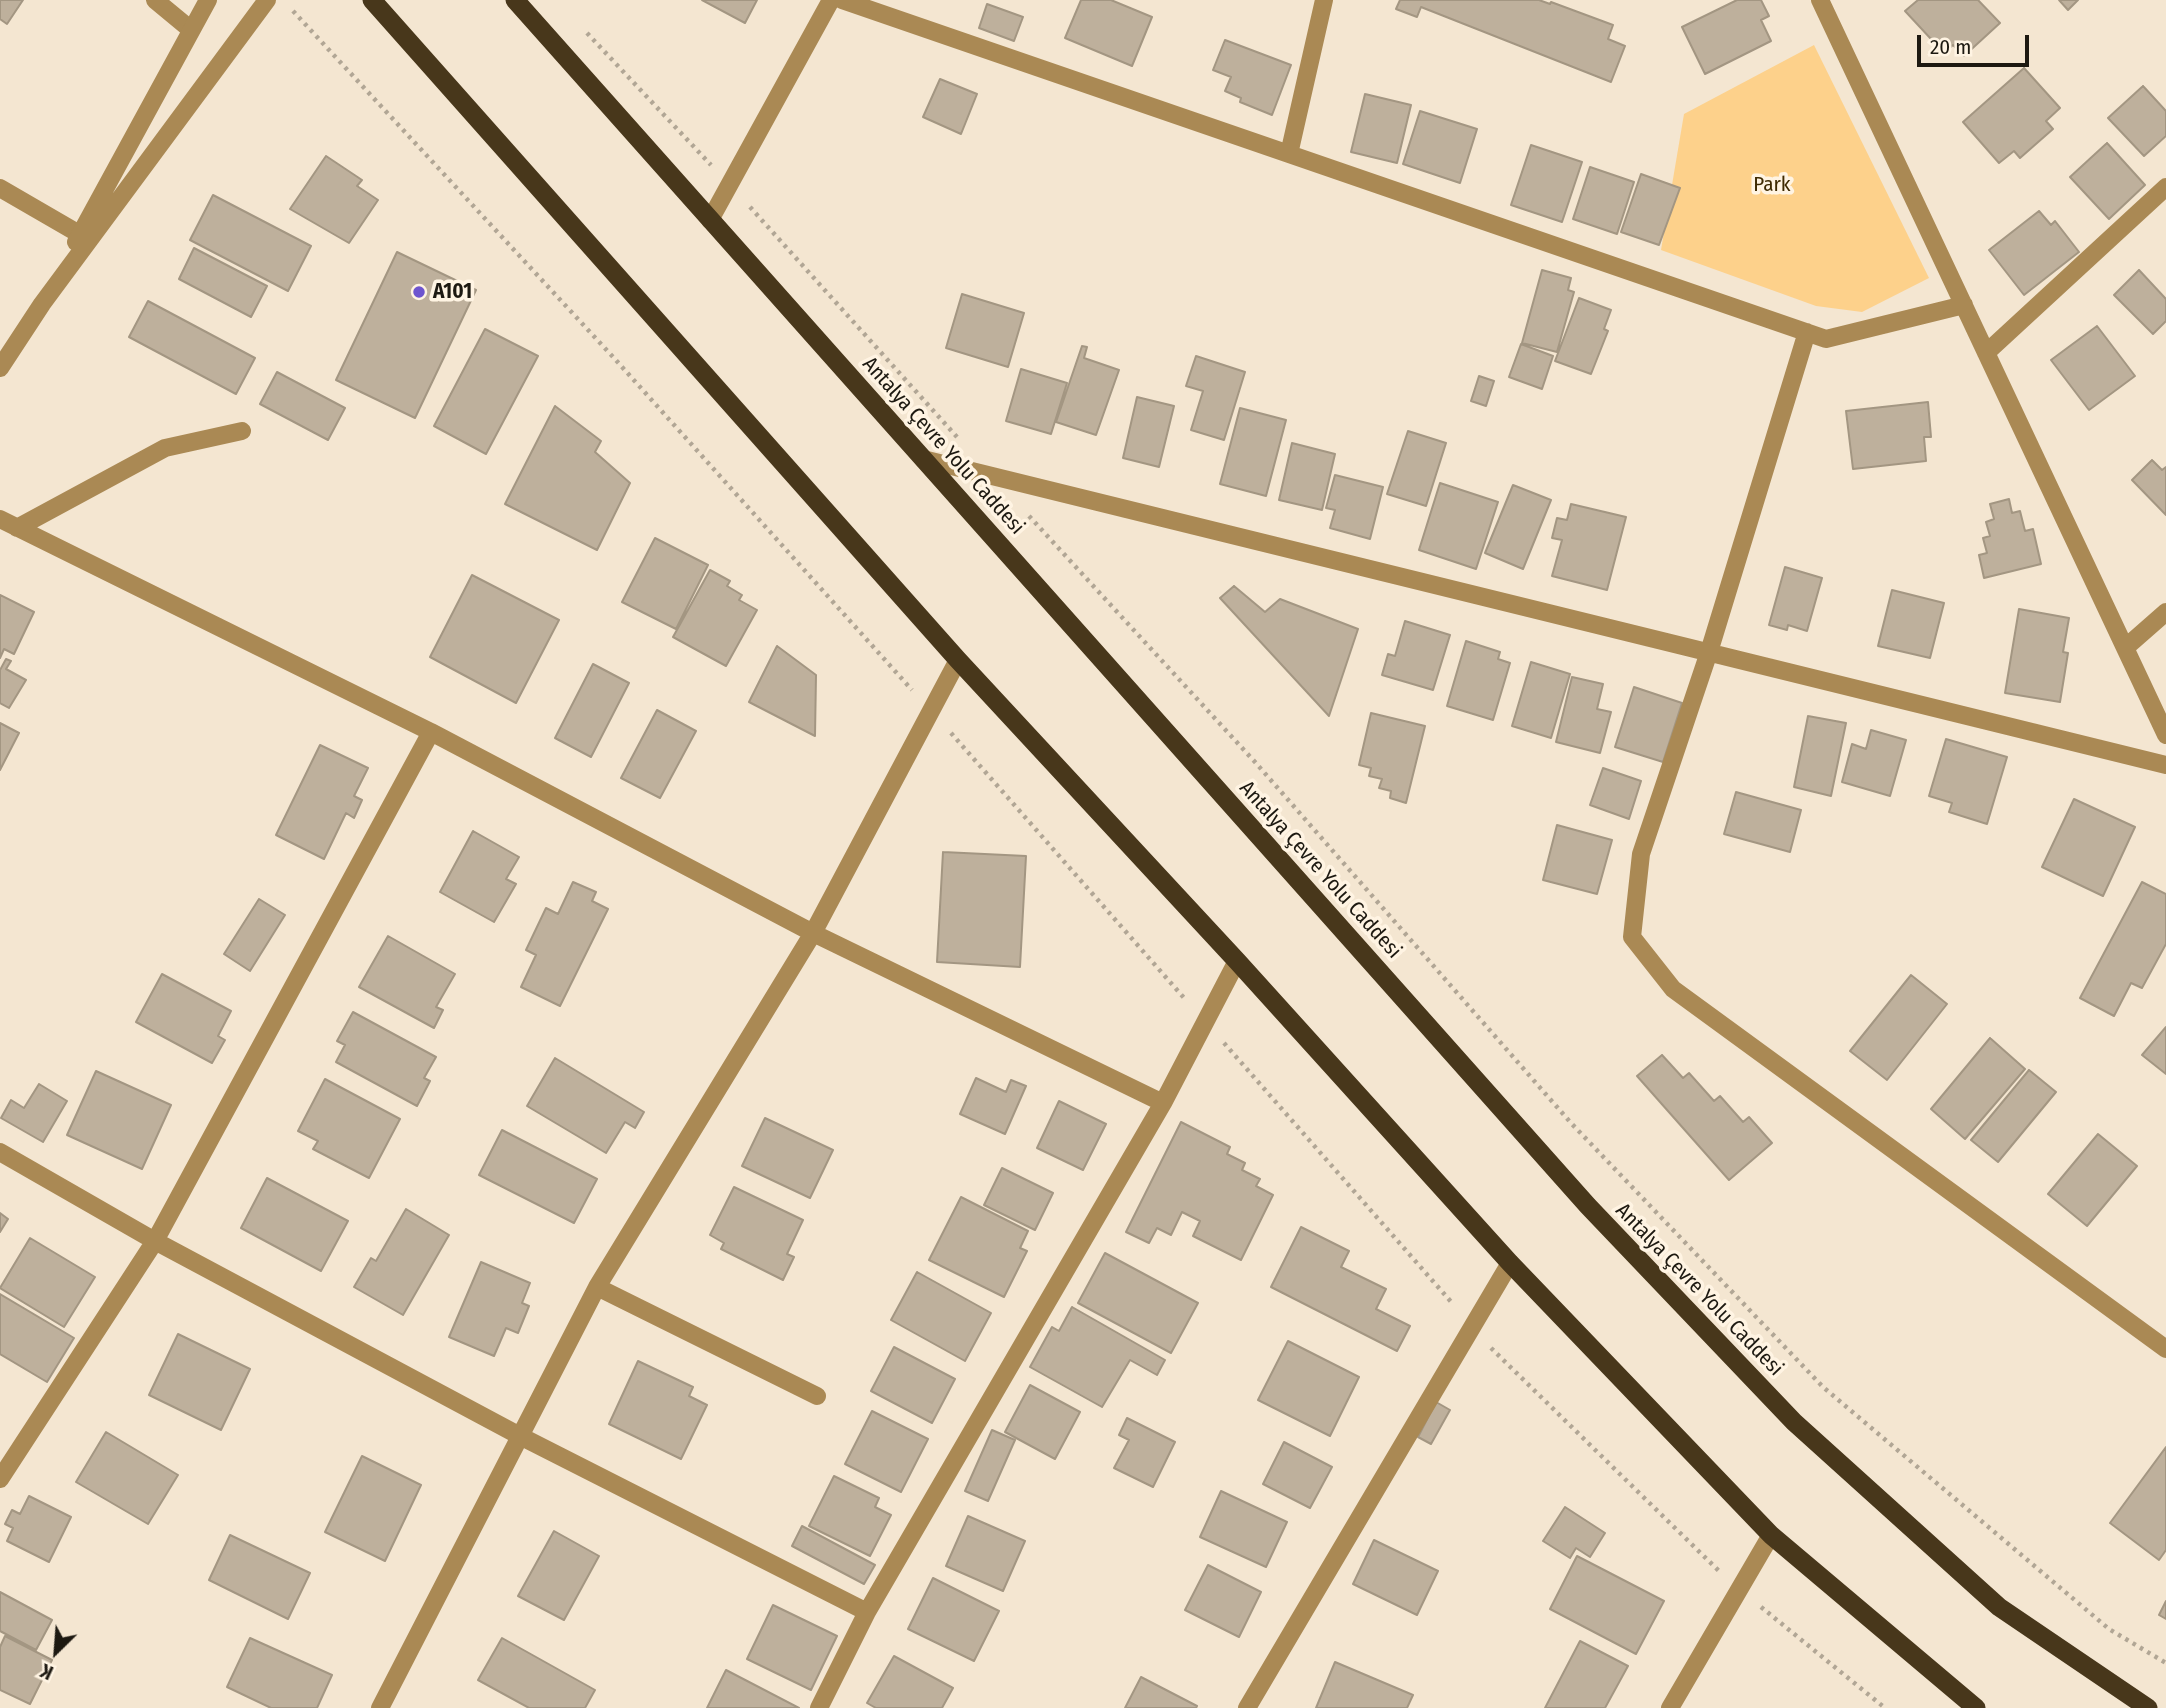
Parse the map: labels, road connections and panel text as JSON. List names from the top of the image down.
{
  "streets": {
    "highway": ["Antalya Çevre Yolu Caddesi"]
  },
  "parks": ["Park"],
  "places": ["A101"],
  "scale_bar": "20 m",
  "north": "bottom left"
}
